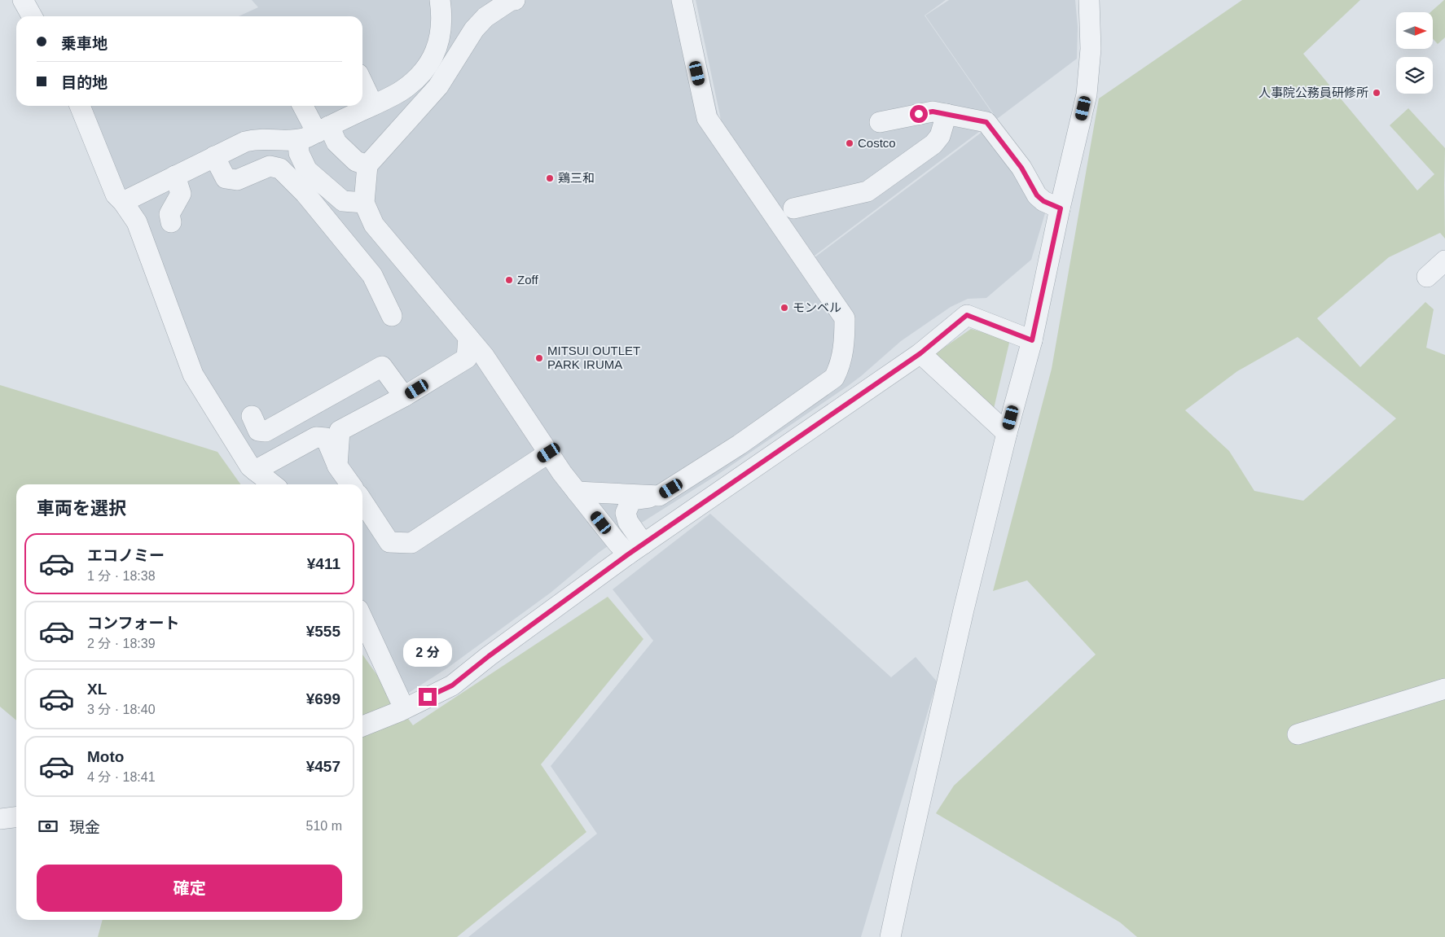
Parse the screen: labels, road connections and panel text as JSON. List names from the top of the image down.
{
  "places": [
    "人事院公務員研修所",
    "Costco",
    "鶏三和",
    "Zoff",
    "モンベル",
    "MITSUI OUTLET PARK IRUMA"
  ],
  "north": "right",
  "page": {
    "banner": ["乗車地", "目的地"],
    "heading": "車両を選択",
    "list": [
      {
        "name": "エコノミー",
        "note": "1 分 · 18:38",
        "value": "¥411"
      },
      {
        "name": "コンフォート",
        "note": "2 分 · 18:39",
        "value": "¥555"
      },
      {
        "name": "XL",
        "note": "3 分 · 18:40",
        "value": "¥699"
      },
      {
        "name": "Moto",
        "note": "4 分 · 18:41",
        "value": "¥457"
      }
    ],
    "bubble": "2 分",
    "pay": ["現金", "510 m"],
    "buttons": "確定"
  }
}
